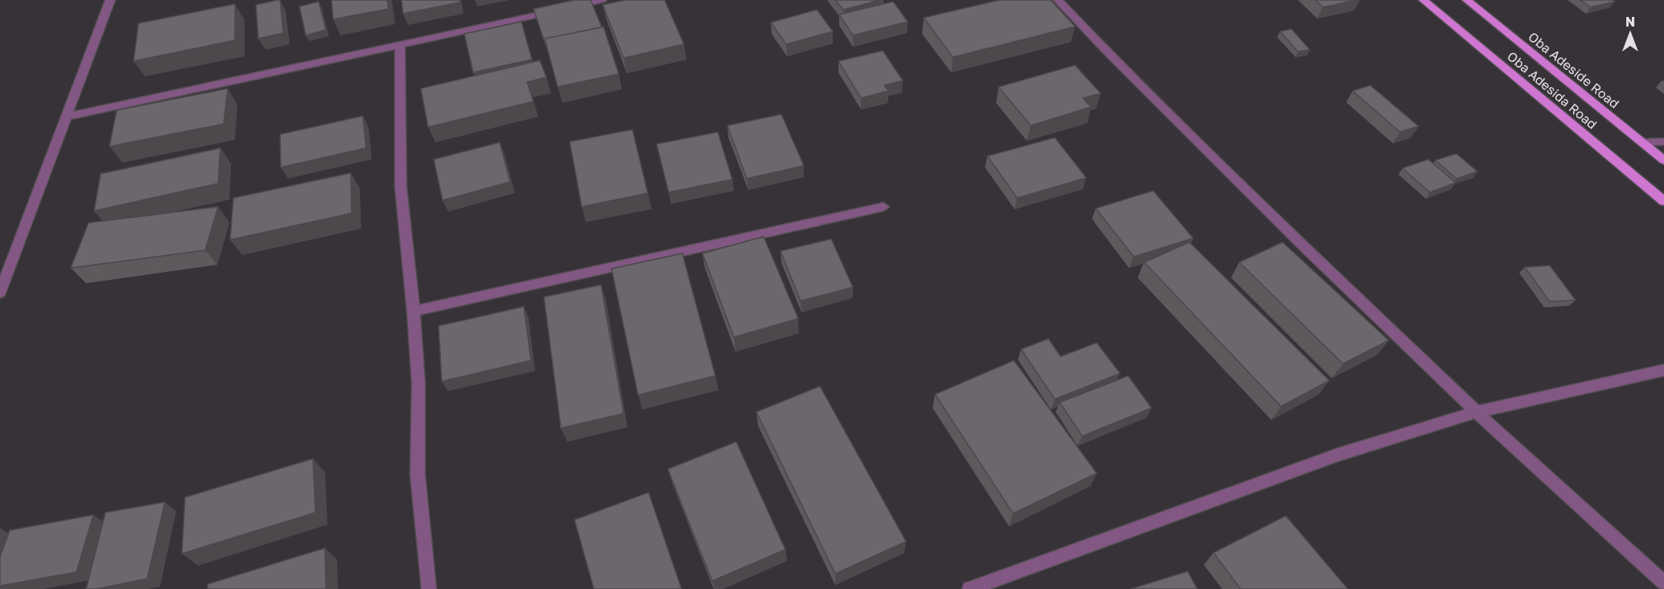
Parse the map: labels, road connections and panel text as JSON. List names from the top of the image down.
{
  "streets": {
    "main road": ["Oba Adeside Road", "Oba Adesida Road"]
  },
  "north": "top"
}
